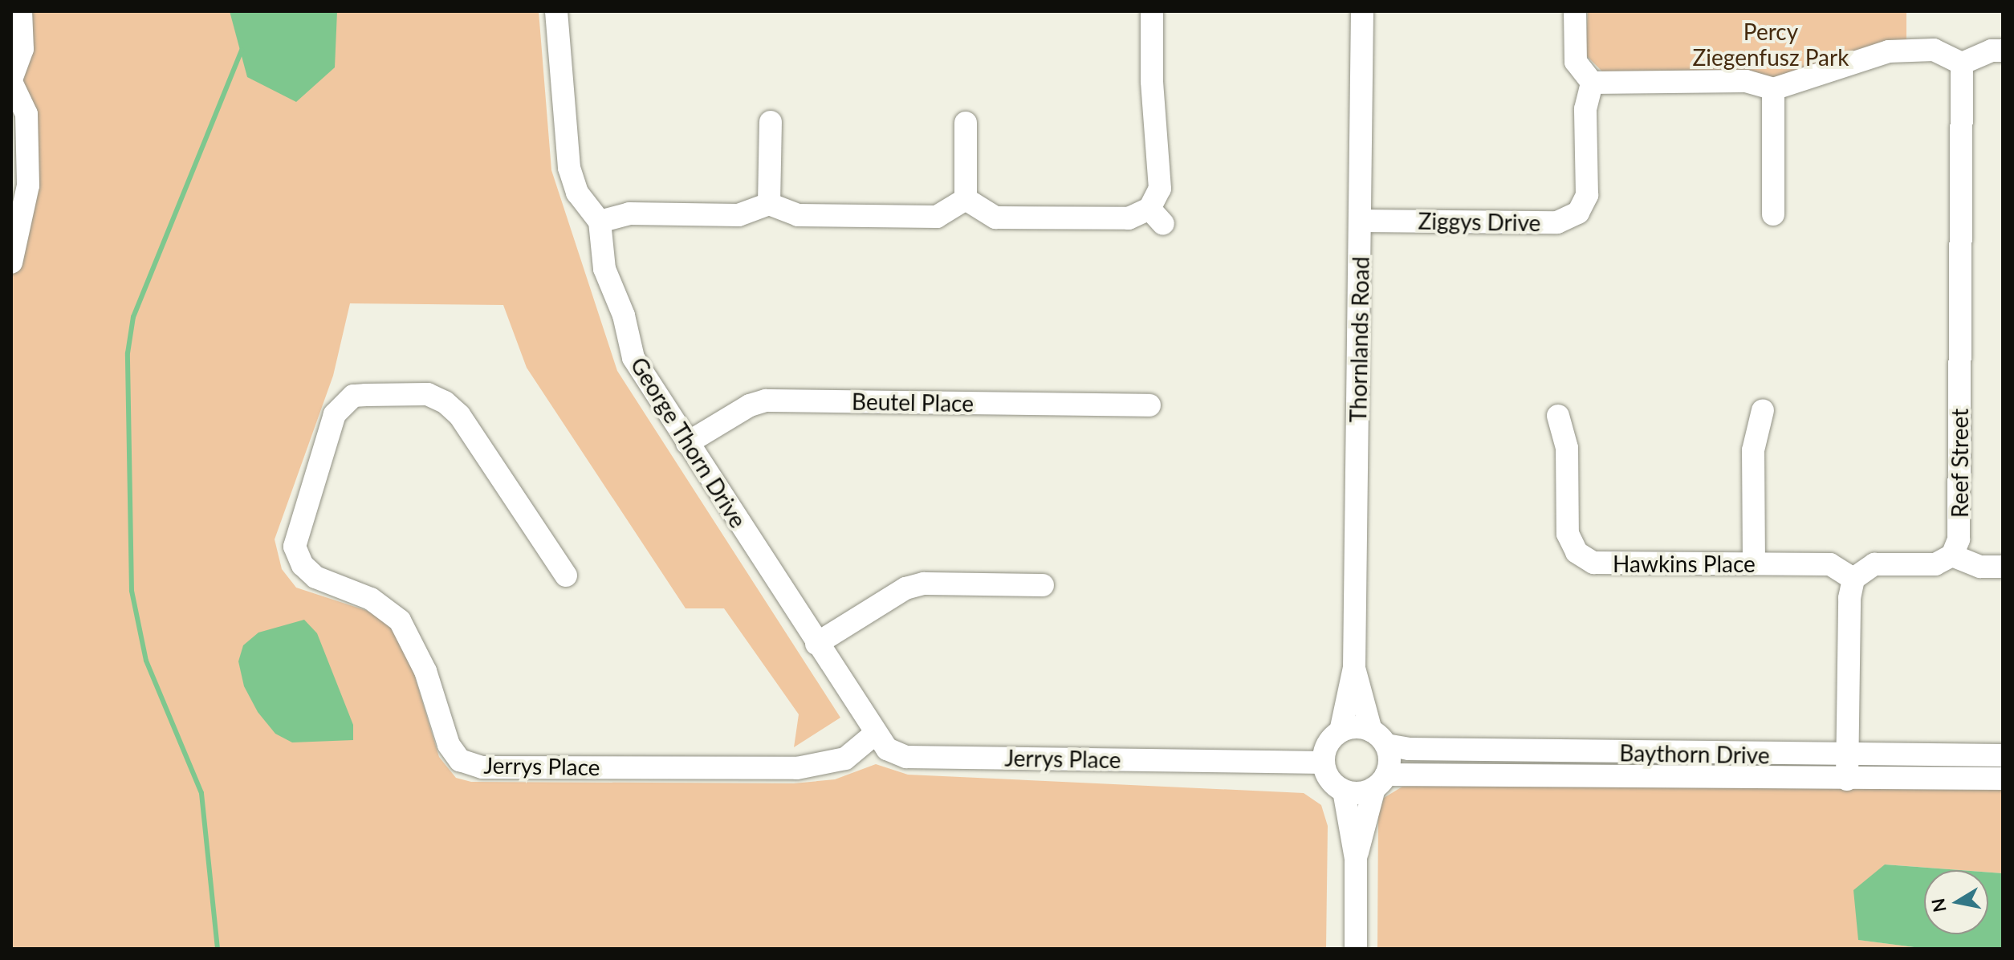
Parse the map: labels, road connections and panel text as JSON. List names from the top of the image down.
{
  "streets": {
    "street": [
      "Ziggys Drive",
      "Thornlands Road",
      "Beutel Place",
      "George Thorn Drive",
      "Reef Street",
      "Hawkins Place",
      "Baythorn Drive",
      "Jerrys Place"
    ]
  },
  "crossings": [
    ["Ziggys Drive", "Thornlands Road"],
    ["Thornlands Road", "Baythorn Drive"],
    ["Thornlands Road", "Jerrys Place"],
    ["Beutel Place", "George Thorn Drive"],
    ["George Thorn Drive", "Jerrys Place"],
    ["Baythorn Drive", "Jerrys Place"]
  ],
  "parks": ["Percy Ziegenfusz Park"],
  "north": "left"
}
